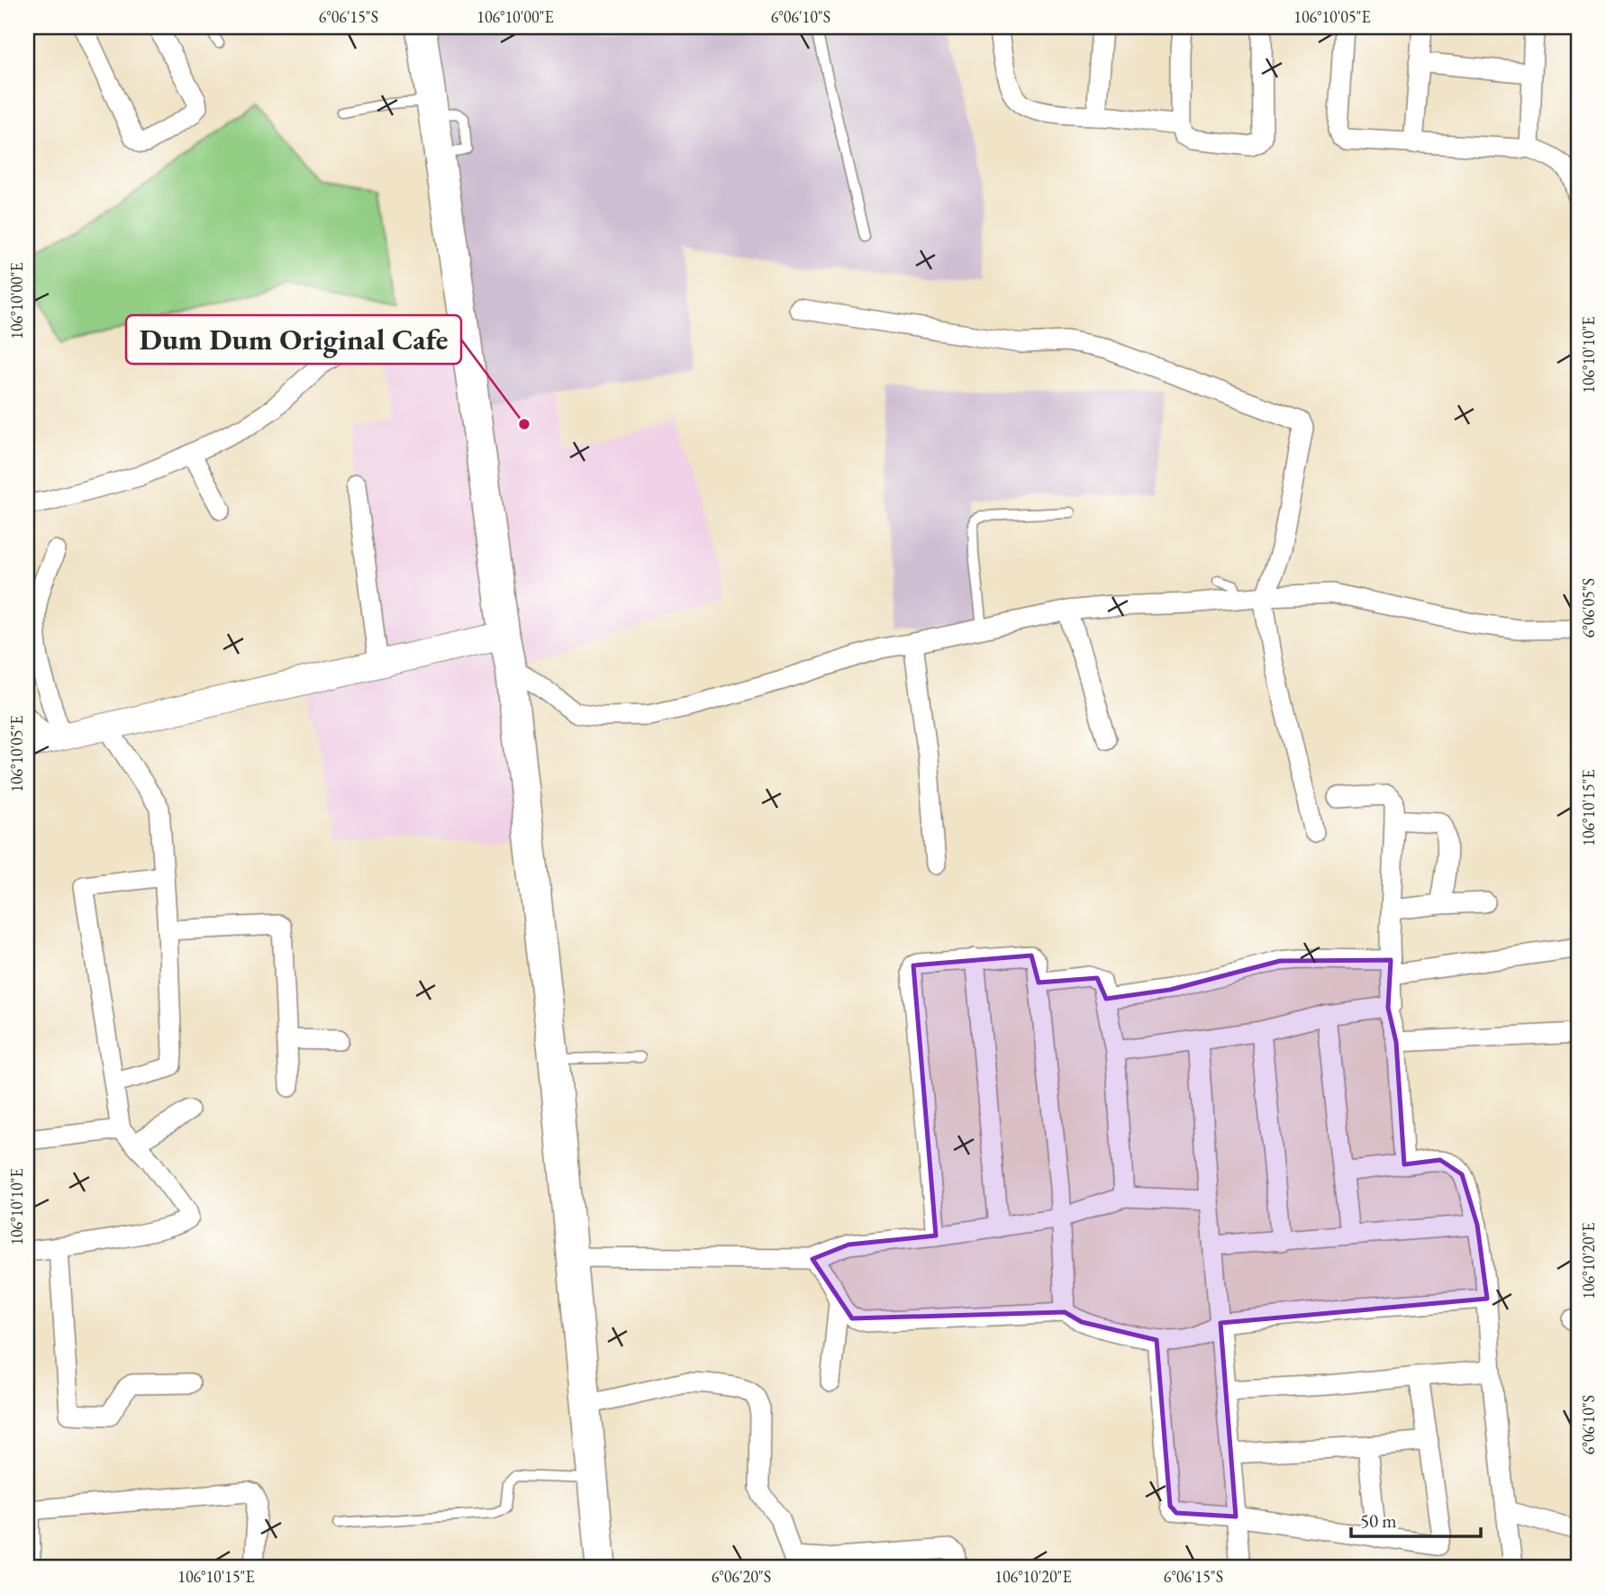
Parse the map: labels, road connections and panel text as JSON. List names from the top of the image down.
{
  "places": ["Dum Dum Original Cafe"],
  "scale_bar": "50 m",
  "coordinates": [
    "6°06'15\"S",
    "106°10'00\"E",
    "6°06'10\"S",
    "106°10'05\"E",
    "106°10'10\"E",
    "6°06'05\"S",
    "106°10'15\"E",
    "106°10'20\"E",
    "6°06'20\"S"
  ]
}
